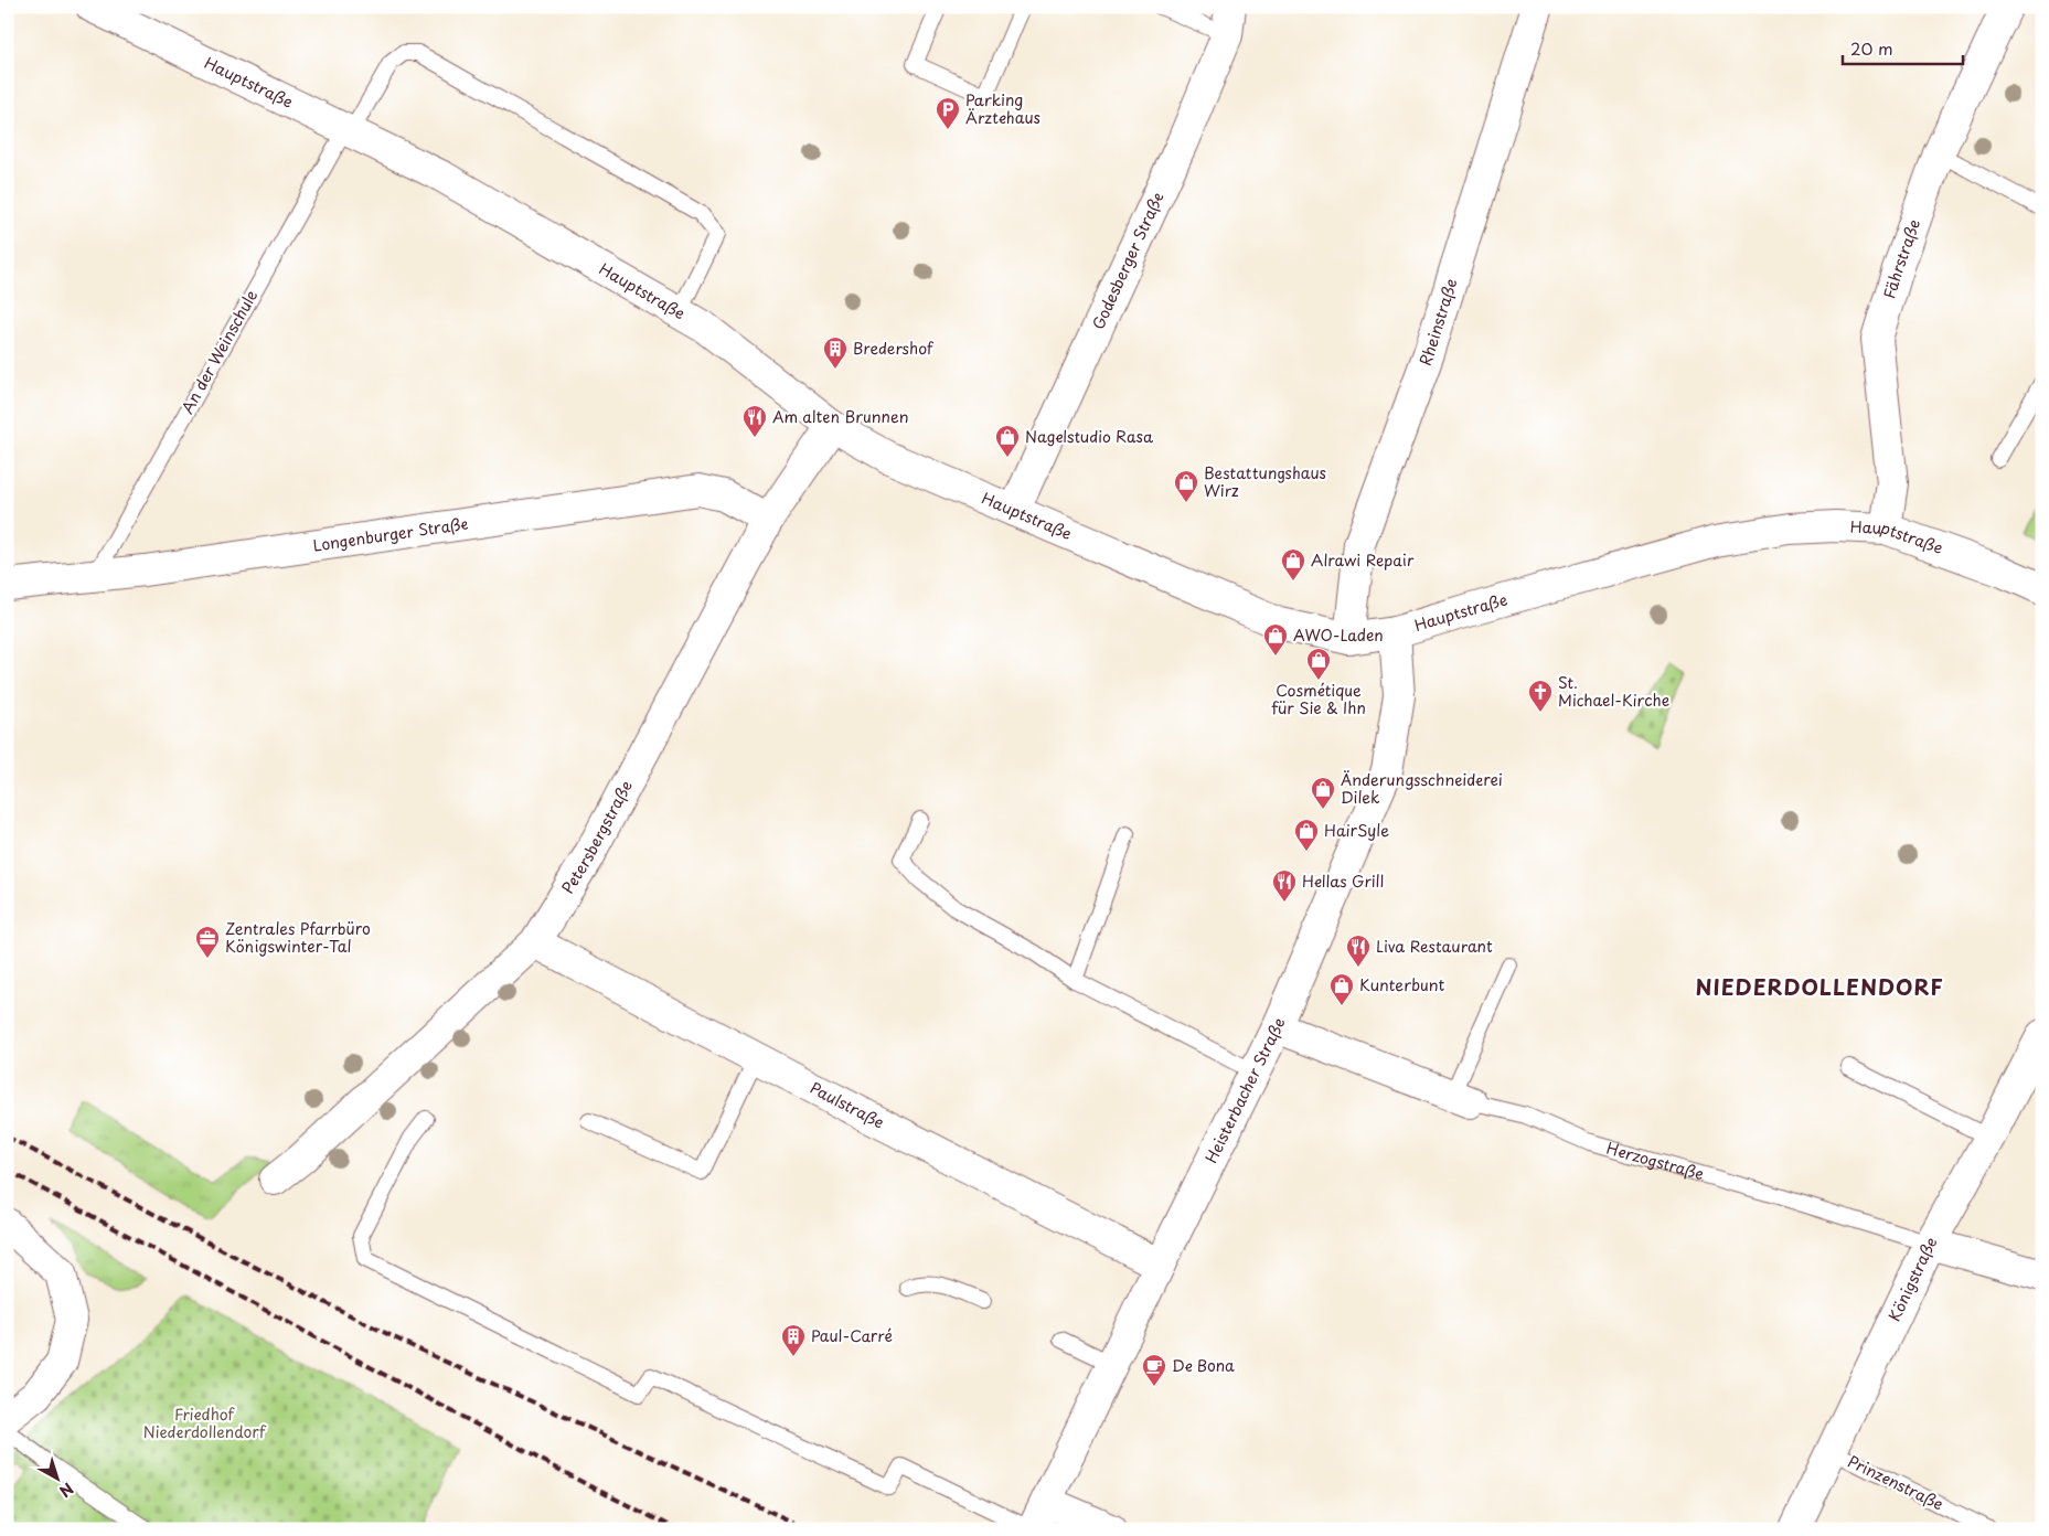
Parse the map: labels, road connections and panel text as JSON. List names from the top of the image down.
{
  "streets": {
    "street": [
      "Hauptstraße",
      "Fährstraße",
      "Godesberger Straße",
      "Rheinstraße",
      "Longenburger Straße",
      "Petersbergstraße",
      "Heisterbacher Straße",
      "Paulstraße",
      "Herzogstraße",
      "Königstraße"
    ],
    "lane": ["An der Weinschule", "Prinzenstraße"]
  },
  "crossings": [
    ["Hauptstraße", "Fährstraße"],
    ["Hauptstraße", "Godesberger Straße"],
    ["Hauptstraße", "Rheinstraße"],
    ["Hauptstraße", "An der Weinschule"],
    ["Hauptstraße", "Petersbergstraße"],
    ["Hauptstraße", "Heisterbacher Straße"],
    ["An der Weinschule", "Longenburger Straße"],
    ["Longenburger Straße", "Petersbergstraße"],
    ["Petersbergstraße", "Paulstraße"],
    ["Heisterbacher Straße", "Paulstraße"],
    ["Heisterbacher Straße", "Herzogstraße"],
    ["Herzogstraße", "Königstraße"],
    ["Königstraße", "Prinzenstraße"]
  ],
  "districts": ["NIEDERDOLLENDORF"],
  "parks": ["Friedhof Niederdollendorf"],
  "places": {
    "parking": ["Parking Ärztehaus"],
    "building": ["Bredershof", "Paul-Carré"],
    "restaurant": ["Am alten Brunnen", "Hellas Grill", "Liva Restaurant"],
    "shop": [
      "Nagelstudio Rasa",
      "Bestattungshaus Wirz",
      "Alrawi Repair",
      "AWO-Laden",
      "Cosmétique für Sie & Ihn",
      "Änderungsschneiderei Dilek",
      "HairSyle",
      "Kunterbunt"
    ],
    "church": ["St. Michael-Kirche"],
    "office": ["Zentrales Pfarrbüro Königswinter-Tal"],
    "cafe": ["De Bona"]
  },
  "scale_bar": "20 m",
  "north": "bottom right"
}
